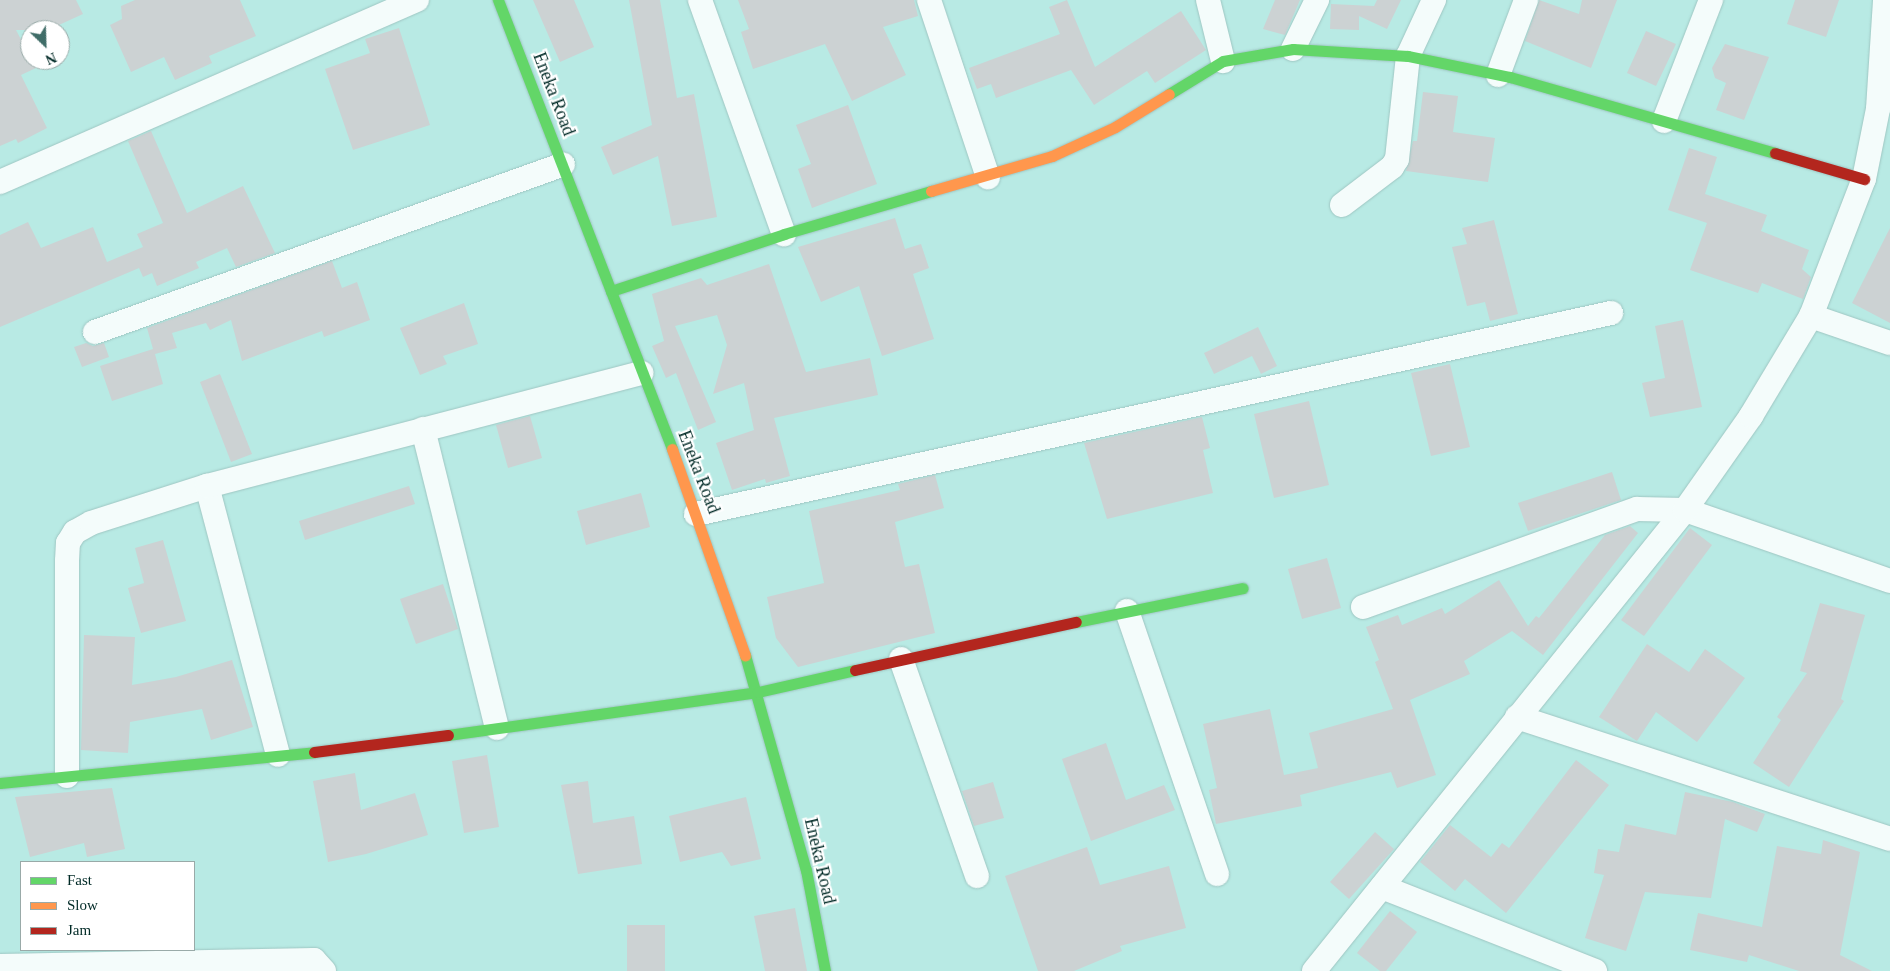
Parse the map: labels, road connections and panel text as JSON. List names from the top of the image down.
{
  "streets": {
    "street": ["Eneka Road"]
  },
  "legend": ["Fast", "Slow", "Jam"],
  "north": "bottom right"
}
